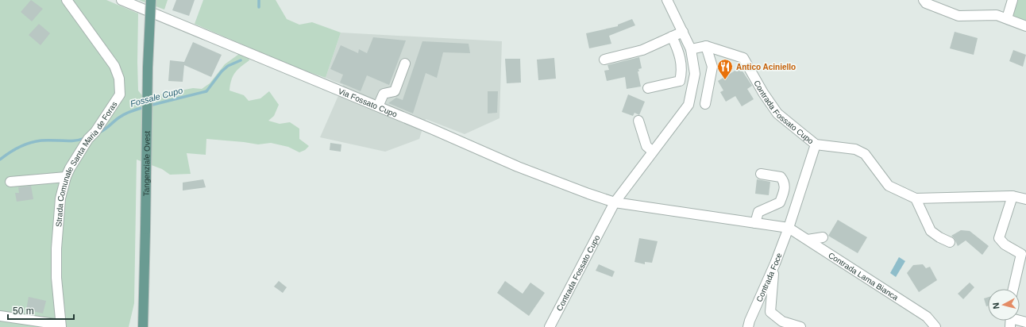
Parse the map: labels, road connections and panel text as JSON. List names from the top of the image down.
{
  "streets": {
    "main road": ["Tangenziale Ovest"],
    "street": [
      "Via Fossato Cupo",
      "Contrada Fossato Cupo",
      "Strada Comunale Santa Maria de Foras",
      "Contrada Lama Bianca",
      "Contrada Foce"
    ]
  },
  "crossings": [
    ["Via Fossato Cupo", "Contrada Fossato Cupo"],
    ["Contrada Fossato Cupo", "Contrada Foce"],
    ["Contrada Lama Bianca", "Contrada Foce"]
  ],
  "water": ["Fossale Cupo"],
  "places": {
    "restaurant": ["Antico Aciniello"]
  },
  "scale_bar": "50 m",
  "north": "left"
}
